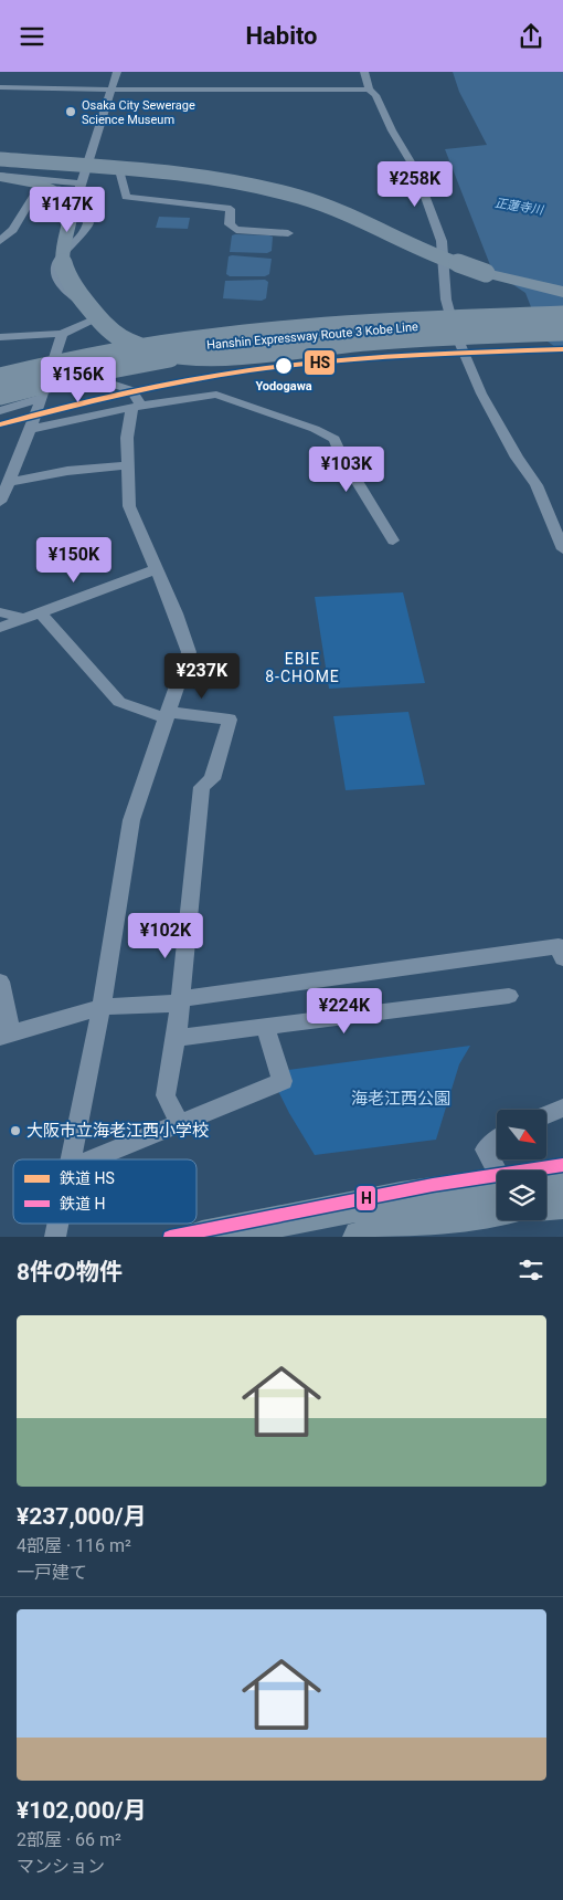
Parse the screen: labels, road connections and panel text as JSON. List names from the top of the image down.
{
  "streets": {
    "highway": ["Hanshin Expressway Route 3 Kobe Line"]
  },
  "districts": ["EBIE 8-CHOME"],
  "water": ["正蓮寺川"],
  "parks": ["海老江西公園"],
  "places": ["Osaka City Sewerage Science Museum", "Yodogawa", "大阪市立海老江西小学校"],
  "lines": ["rail line HS", "rail line H"],
  "legend": ["鉄道 HS", "鉄道 H"],
  "north": "bottom right",
  "page": {
    "header": "Habito",
    "price": [
      "¥258K",
      "¥147K",
      "¥156K",
      "¥103K",
      "¥150K",
      "¥237K",
      "¥102K",
      "¥224K"
    ],
    "heading": "8件の物件",
    "list": [
      {
        "name": "¥237,000/月",
        "note": "4部屋 · 116 m² · 一戸建て"
      },
      {
        "name": "¥102,000/月",
        "note": "2部屋 · 66 m² · マンション"
      }
    ]
  }
}
